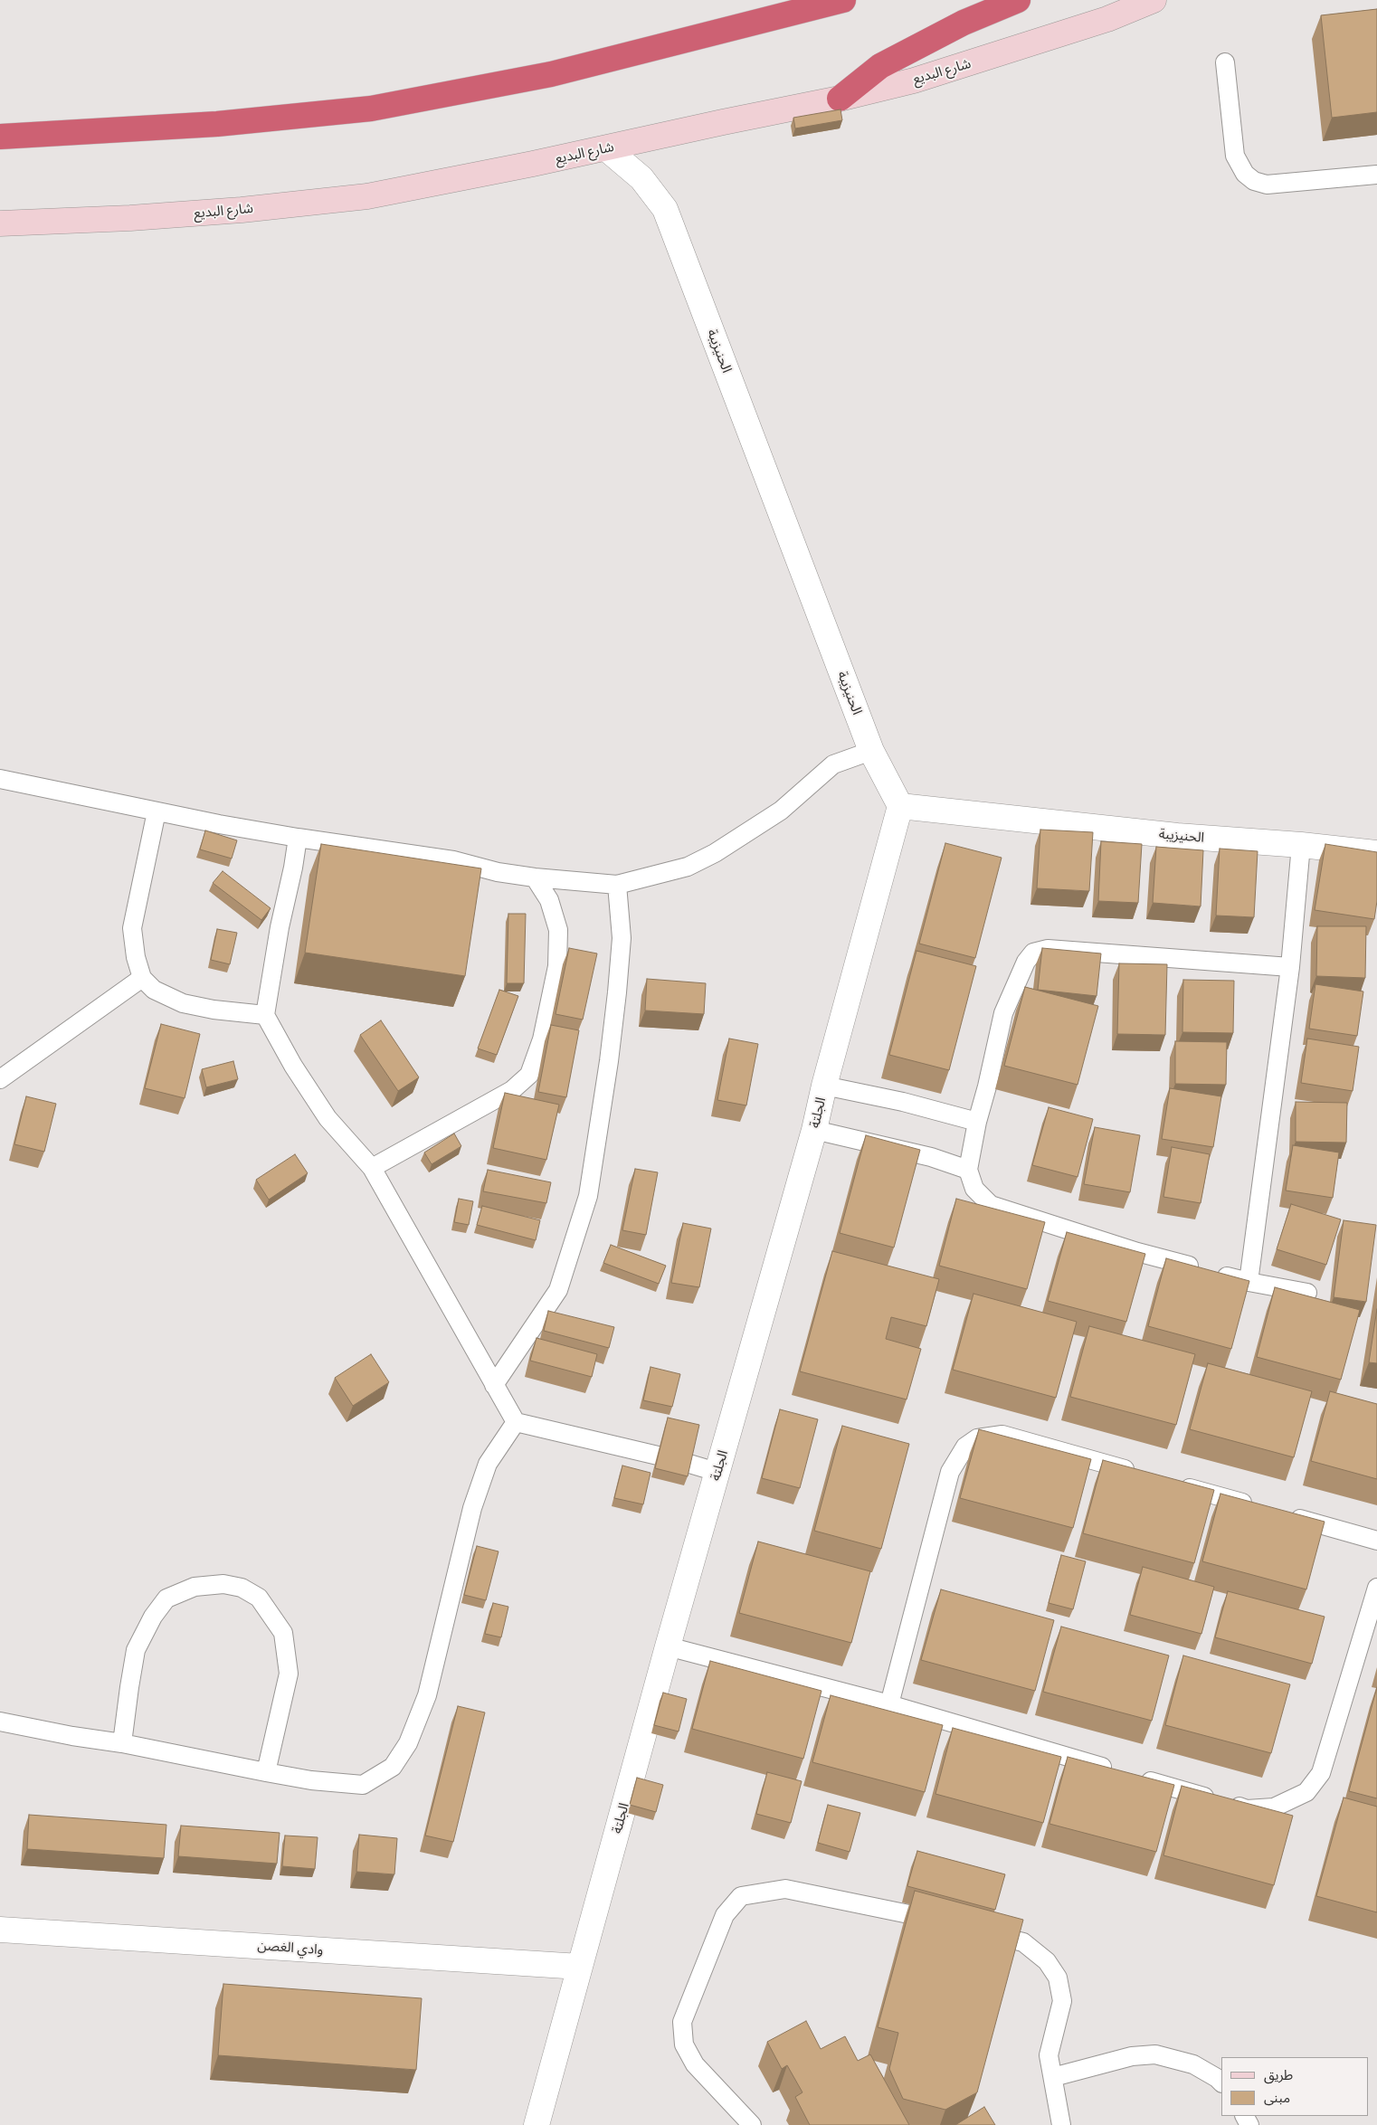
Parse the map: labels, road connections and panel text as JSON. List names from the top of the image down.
{
  "streets": {
    "main road": ["شارع البديع"],
    "street": ["الحنيزيبة", "الجلتة", "وادي الغصن"]
  },
  "crossings": [
    ["شارع البديع", "الحنيزيبة"],
    ["الحنيزيبة", "الجلتة"],
    ["الجلتة", "وادي الغصن"]
  ],
  "legend": ["طريق", "مبنى"]
}
